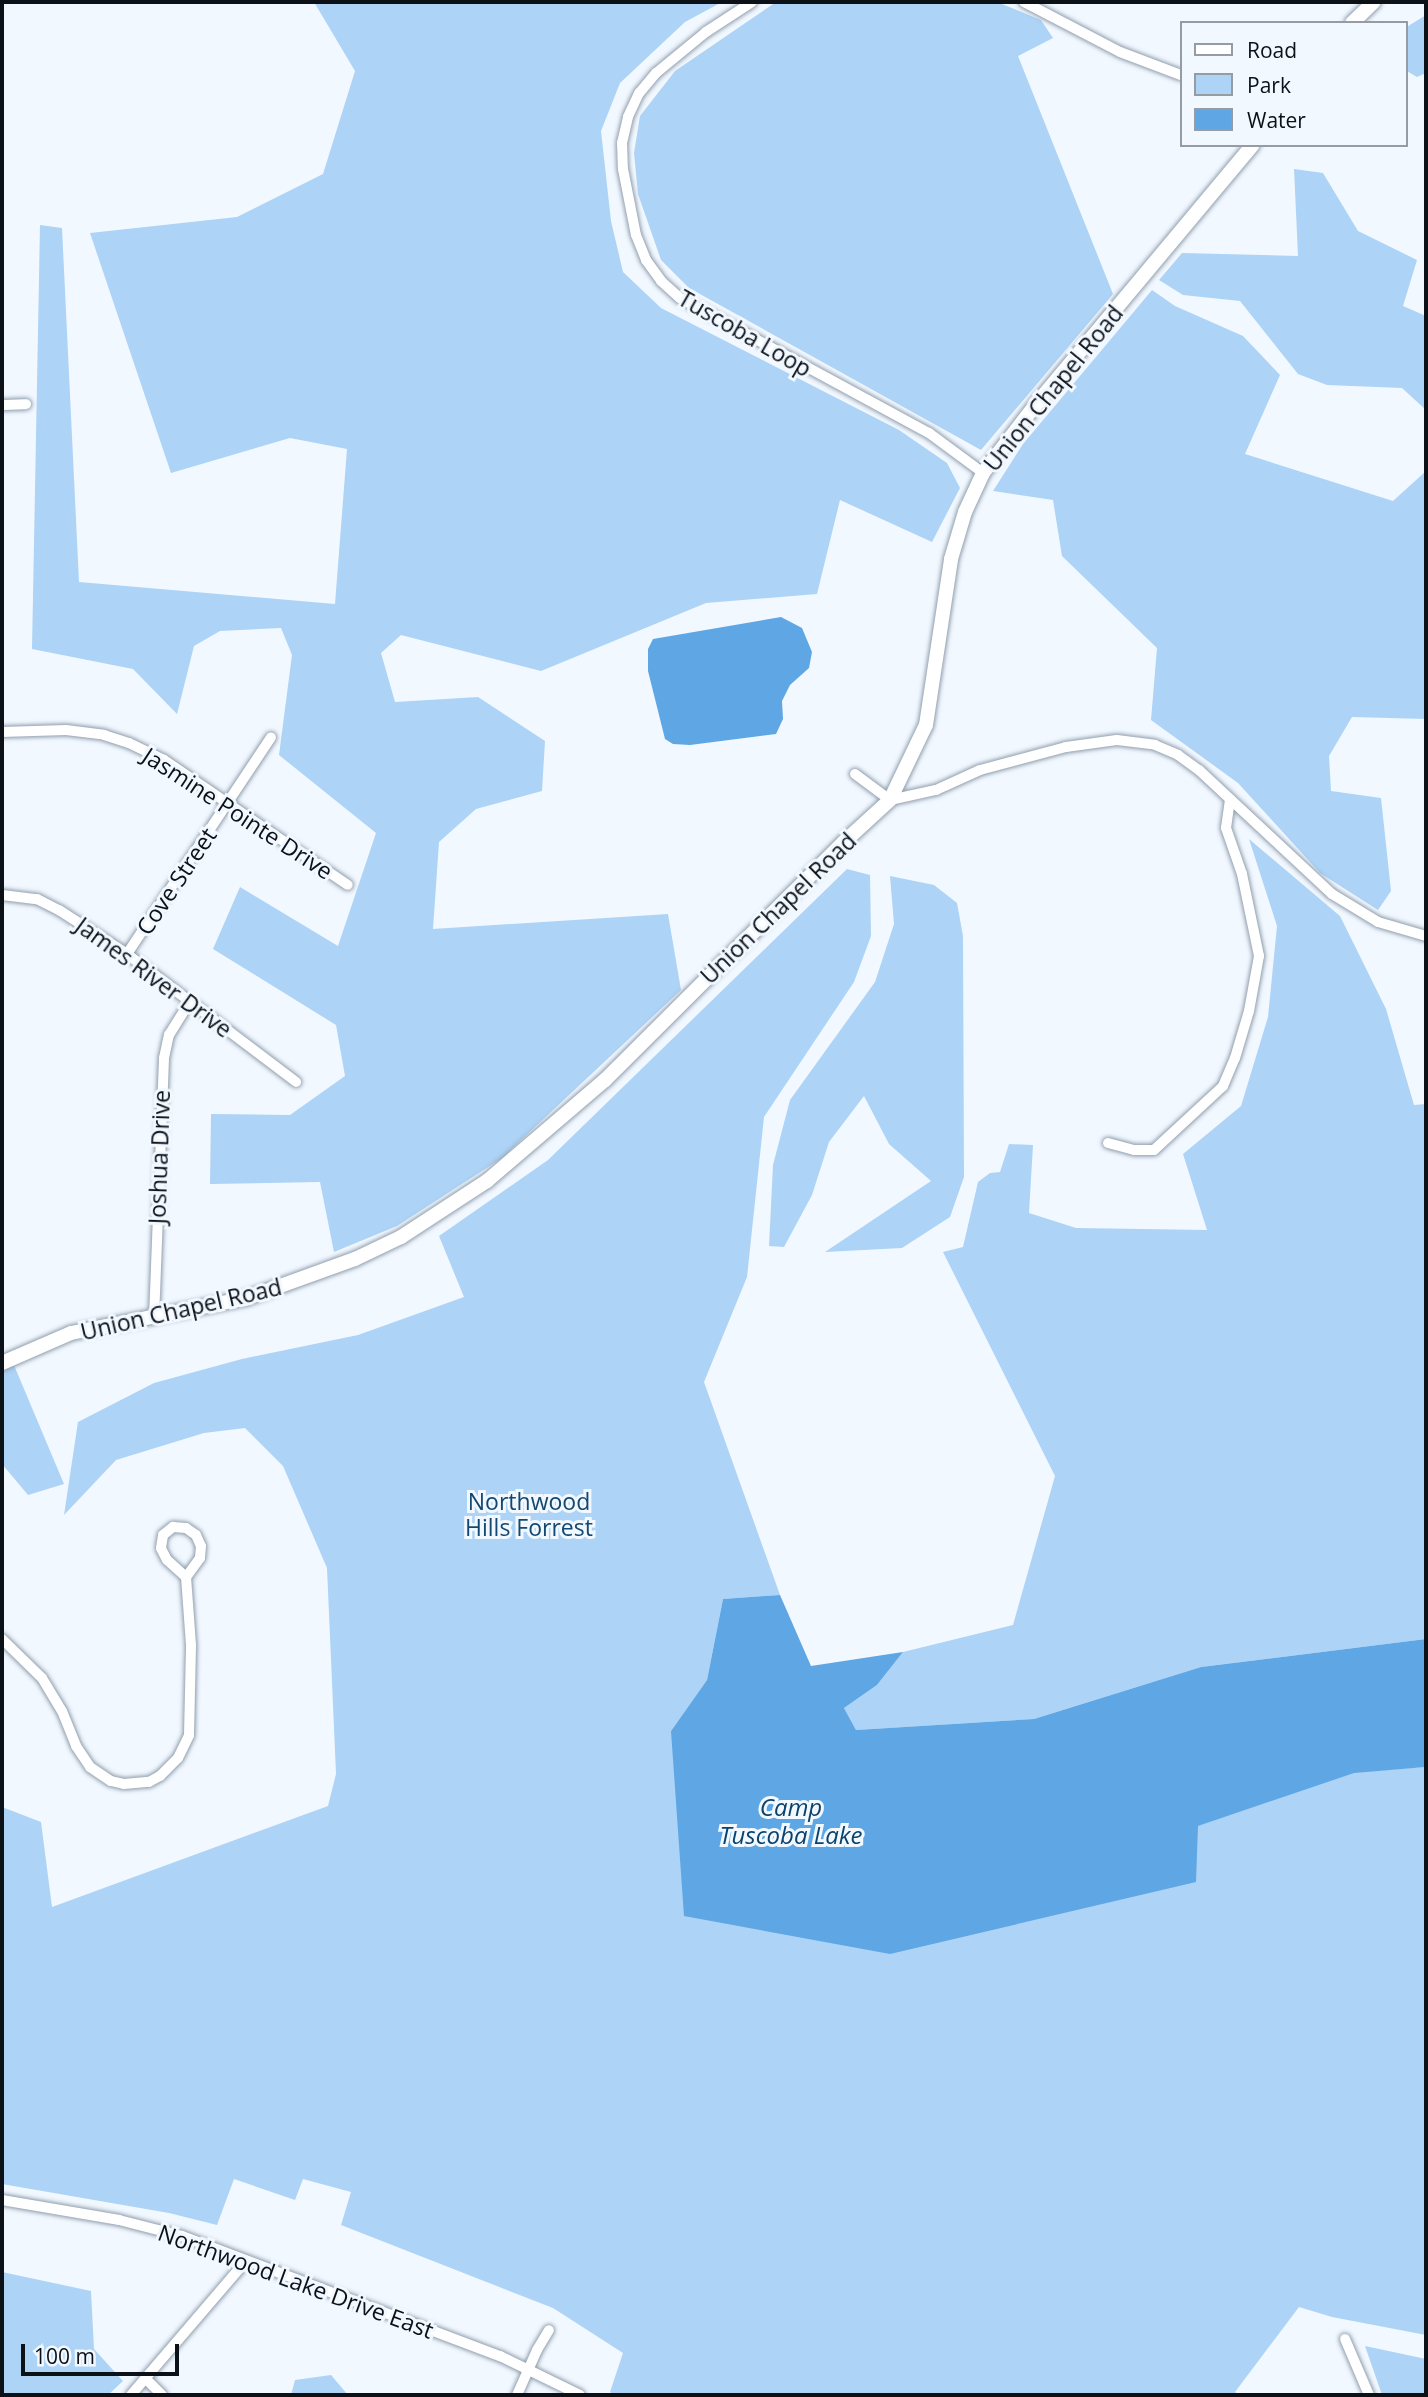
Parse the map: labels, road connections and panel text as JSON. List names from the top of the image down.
{
  "streets": {
    "street": [
      "Tuscoba Loop",
      "Union Chapel Road",
      "Jasmine Pointe Drive",
      "Cove Street",
      "James River Drive",
      "Joshua Drive",
      "Northwood Lake Drive East"
    ]
  },
  "crossings": [
    ["Tuscoba Loop", "Union Chapel Road"],
    ["Union Chapel Road", "Joshua Drive"],
    ["Jasmine Pointe Drive", "Cove Street"],
    ["Cove Street", "James River Drive"],
    ["James River Drive", "Joshua Drive"]
  ],
  "water": ["Camp Tuscoba Lake"],
  "parks": ["Northwood Hills Forrest"],
  "legend": ["Road", "Park", "Water"],
  "scale_bar": "100 m"
}
